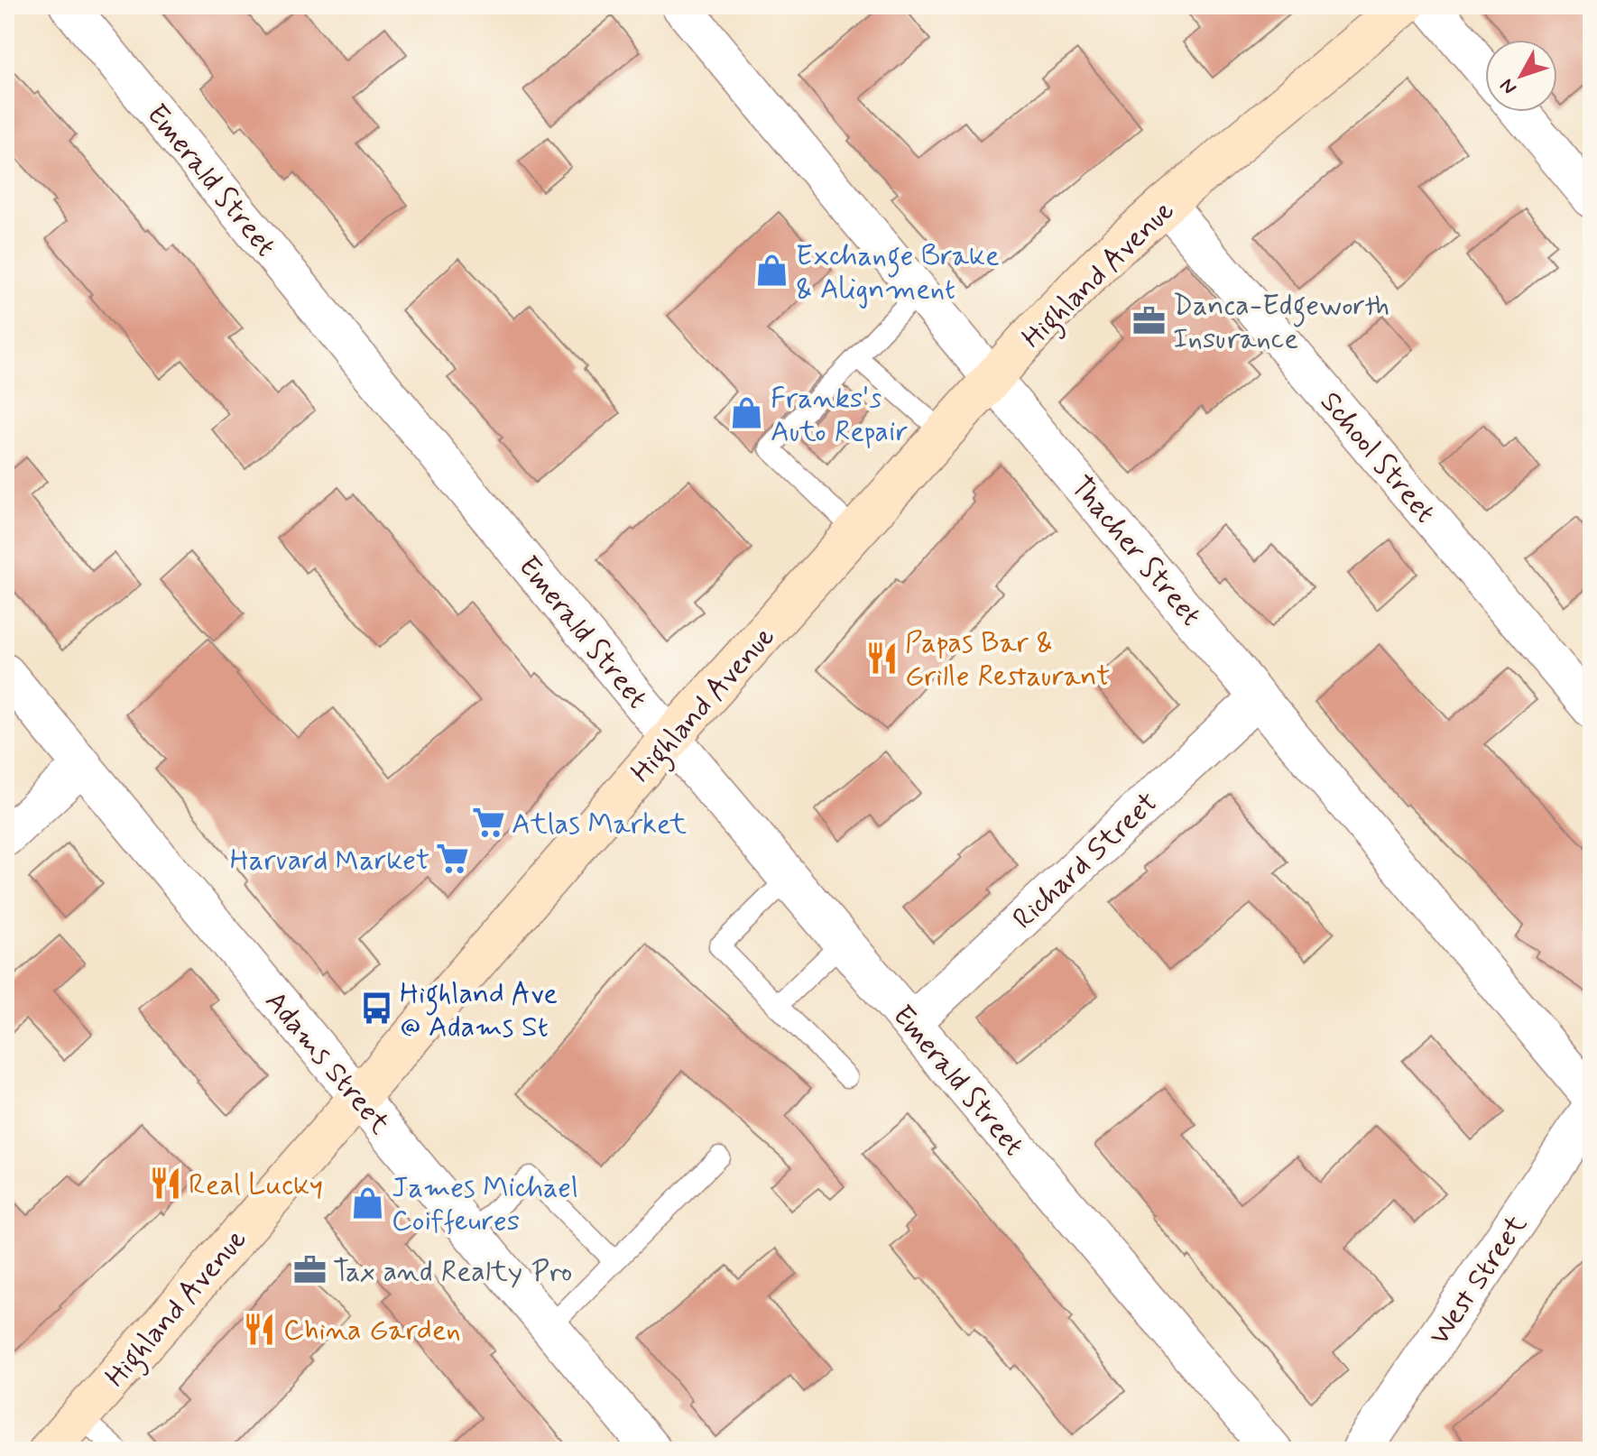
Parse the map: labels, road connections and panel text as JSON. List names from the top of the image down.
{
  "streets": {
    "main road": ["Highland Avenue"],
    "street": [
      "Emerald Street",
      "School Street",
      "Thacher Street",
      "Richard Street",
      "Adams Street",
      "West Street"
    ]
  },
  "crossings": [
    ["Emerald Street", "Highland Avenue"],
    ["Emerald Street", "Richard Street"],
    ["Highland Avenue", "School Street"],
    ["Highland Avenue", "Thacher Street"],
    ["Highland Avenue", "Adams Street"],
    ["Thacher Street", "Richard Street"]
  ],
  "places": {
    "shop": ["Exchange Brake & Alignment", "Franks's Auto Repair", "James Michael Coiffeures"],
    "office": ["Danca-Edgeworth Insurance", "Tax and Realty Pro"],
    "restaurant": ["Papas Bar & Grille Restaurant", "Real Lucky", "China Garden"],
    "supermarket": ["Atlas Market", "Harvard Market"],
    "bus stop": ["Highland Ave @ Adams St"]
  },
  "north": "bottom left"
}
